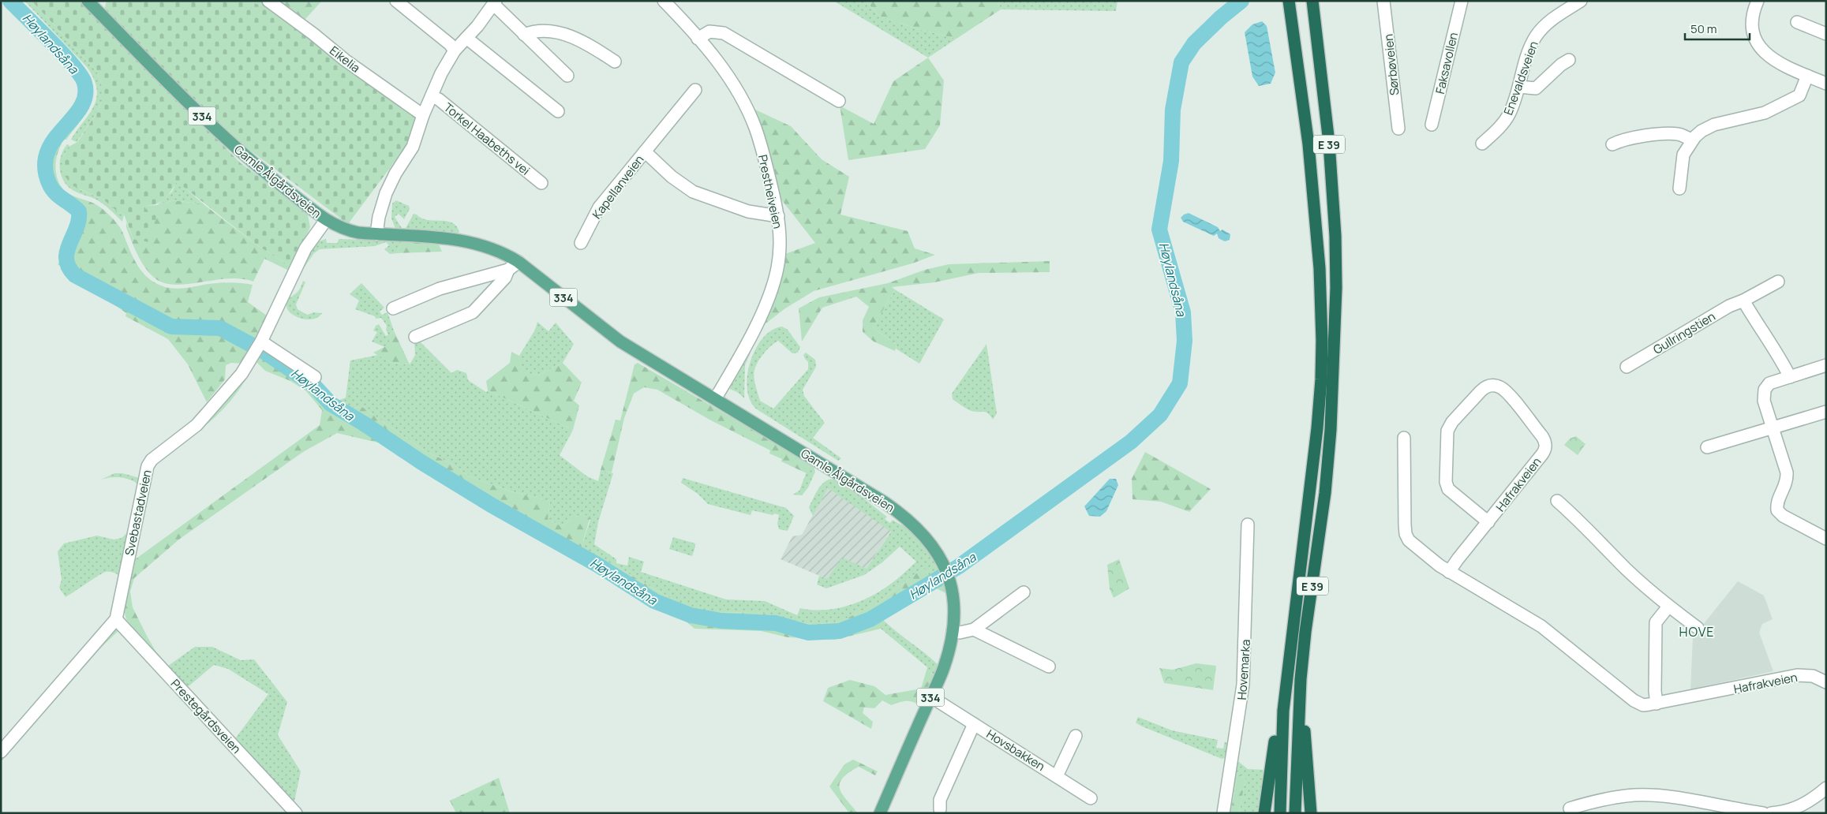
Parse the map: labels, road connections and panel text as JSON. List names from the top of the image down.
{
  "streets": {
    "highway": ["E 39"],
    "main road": ["334", "Gamle Ålgårdsveien"],
    "street": [
      "Eikelia",
      "Faksavollen",
      "Sørbøveien",
      "Enevaldsveien",
      "Torkel Haabeths vei",
      "Kapellanveien",
      "Prestheiveien",
      "Gullringstien",
      "Hafrakveien",
      "Svebastadveien",
      "Hovemarka",
      "Prestegårdsveien",
      "Hovsbakken"
    ]
  },
  "crossings": [
    ["Eikelia", "Torkel Haabeths vei"],
    ["Torkel Haabeths vei", "Gamle Ålgårdsveien"],
    ["Gamle Ålgårdsveien", "Prestheiveien"],
    ["Gamle Ålgårdsveien", "Svebastadveien"],
    ["Gamle Ålgårdsveien", "Hovsbakken"],
    ["Kapellanveien", "Prestheiveien"],
    ["Svebastadveien", "Prestegårdsveien"]
  ],
  "districts": ["HOVE"],
  "water": ["Høylandsåna"],
  "scale_bar": "50 m"
}
